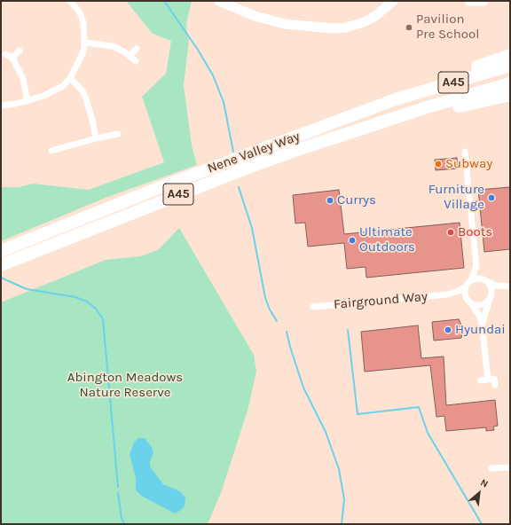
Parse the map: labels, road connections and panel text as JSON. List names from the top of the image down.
{
  "streets": {
    "highway": ["A45", "Nene Valley Way"],
    "street": ["Fairground Way"]
  },
  "parks": ["Abington Meadows Nature Reserve"],
  "places": [
    "Pavilion Pre School",
    "Subway",
    "Furniture Village",
    "Currys",
    "Boots",
    "Ultimate Outdoors",
    "Hyundai"
  ],
  "north": "top right"
}
